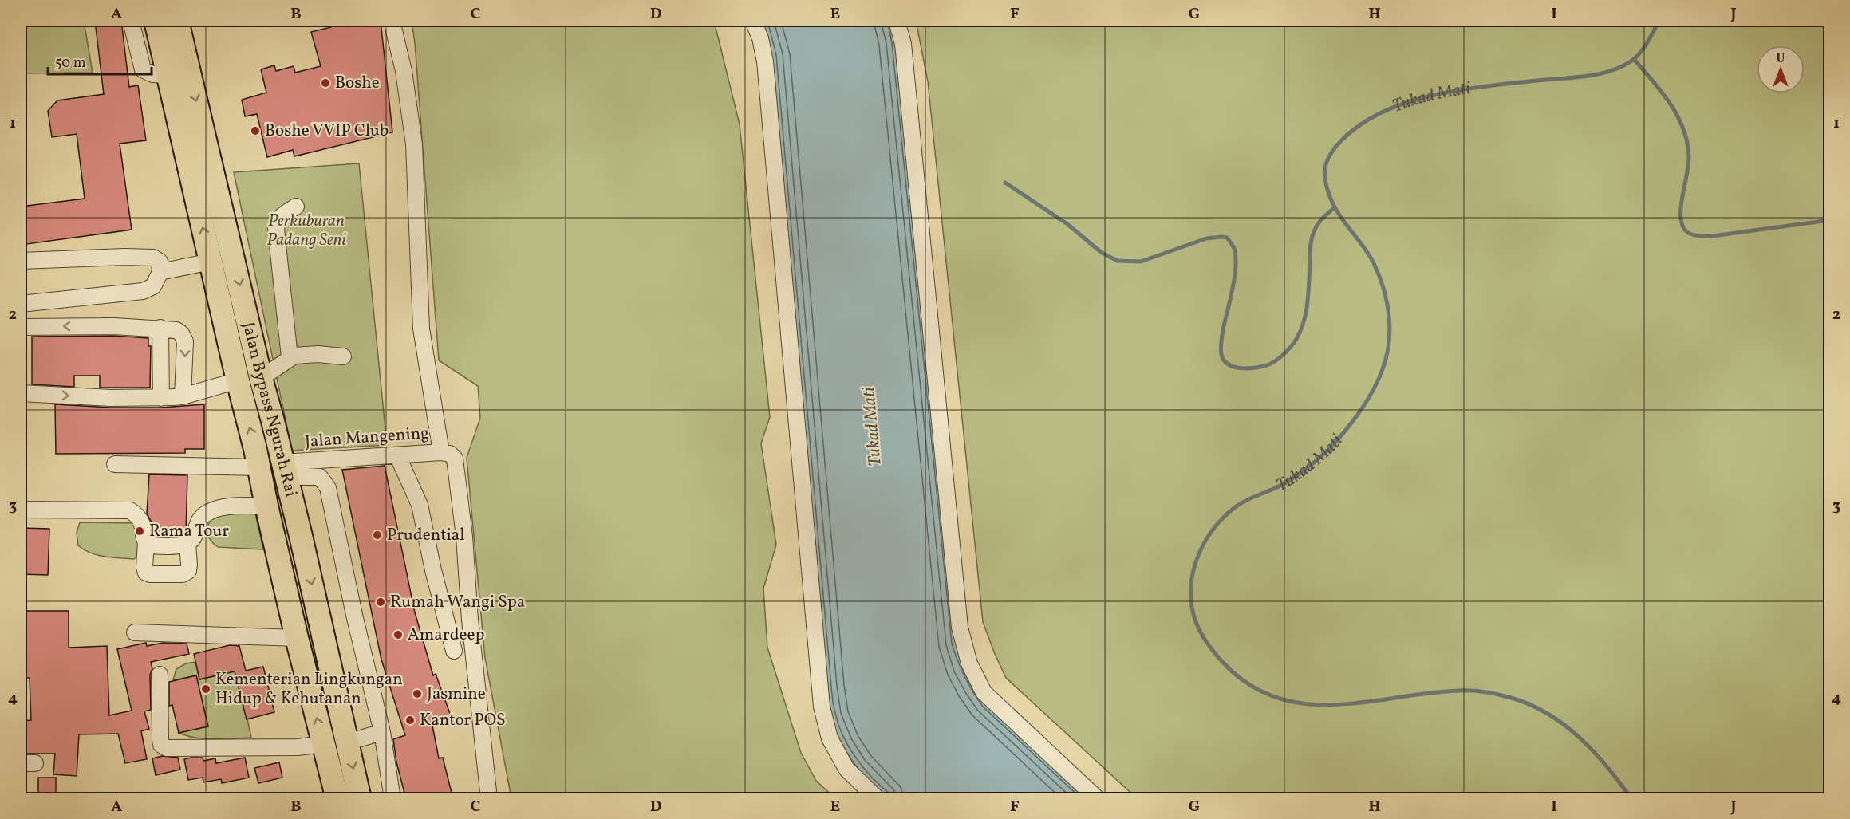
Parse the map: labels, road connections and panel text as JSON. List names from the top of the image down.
{
  "streets": {
    "highway": ["Jalan Bypass Ngurah Rai"],
    "street": ["Jalan Mangening"]
  },
  "crossings": [
    ["Jalan Bypass Ngurah Rai", "Jalan Mangening"]
  ],
  "water": ["Tukad Mati"],
  "parks": ["Perkuburan Padang Seni"],
  "places": [
    "Boshe",
    "Boshe VVIP Club",
    "Rama Tour",
    "Prudential",
    "Rumah Wangi Spa",
    "Amardeep",
    "Kementerian Lingkungan Hidup & Kehutanan",
    "Jasmine",
    "Kantor POS"
  ],
  "scale_bar": "50 m",
  "north": "top",
  "grid": {
    "columns": [
      "A",
      "B",
      "C",
      "D",
      "E",
      "F",
      "G",
      "H",
      "I",
      "J"
    ],
    "rows": [
      "1",
      "2",
      "3",
      "4"
    ]
  }
}
